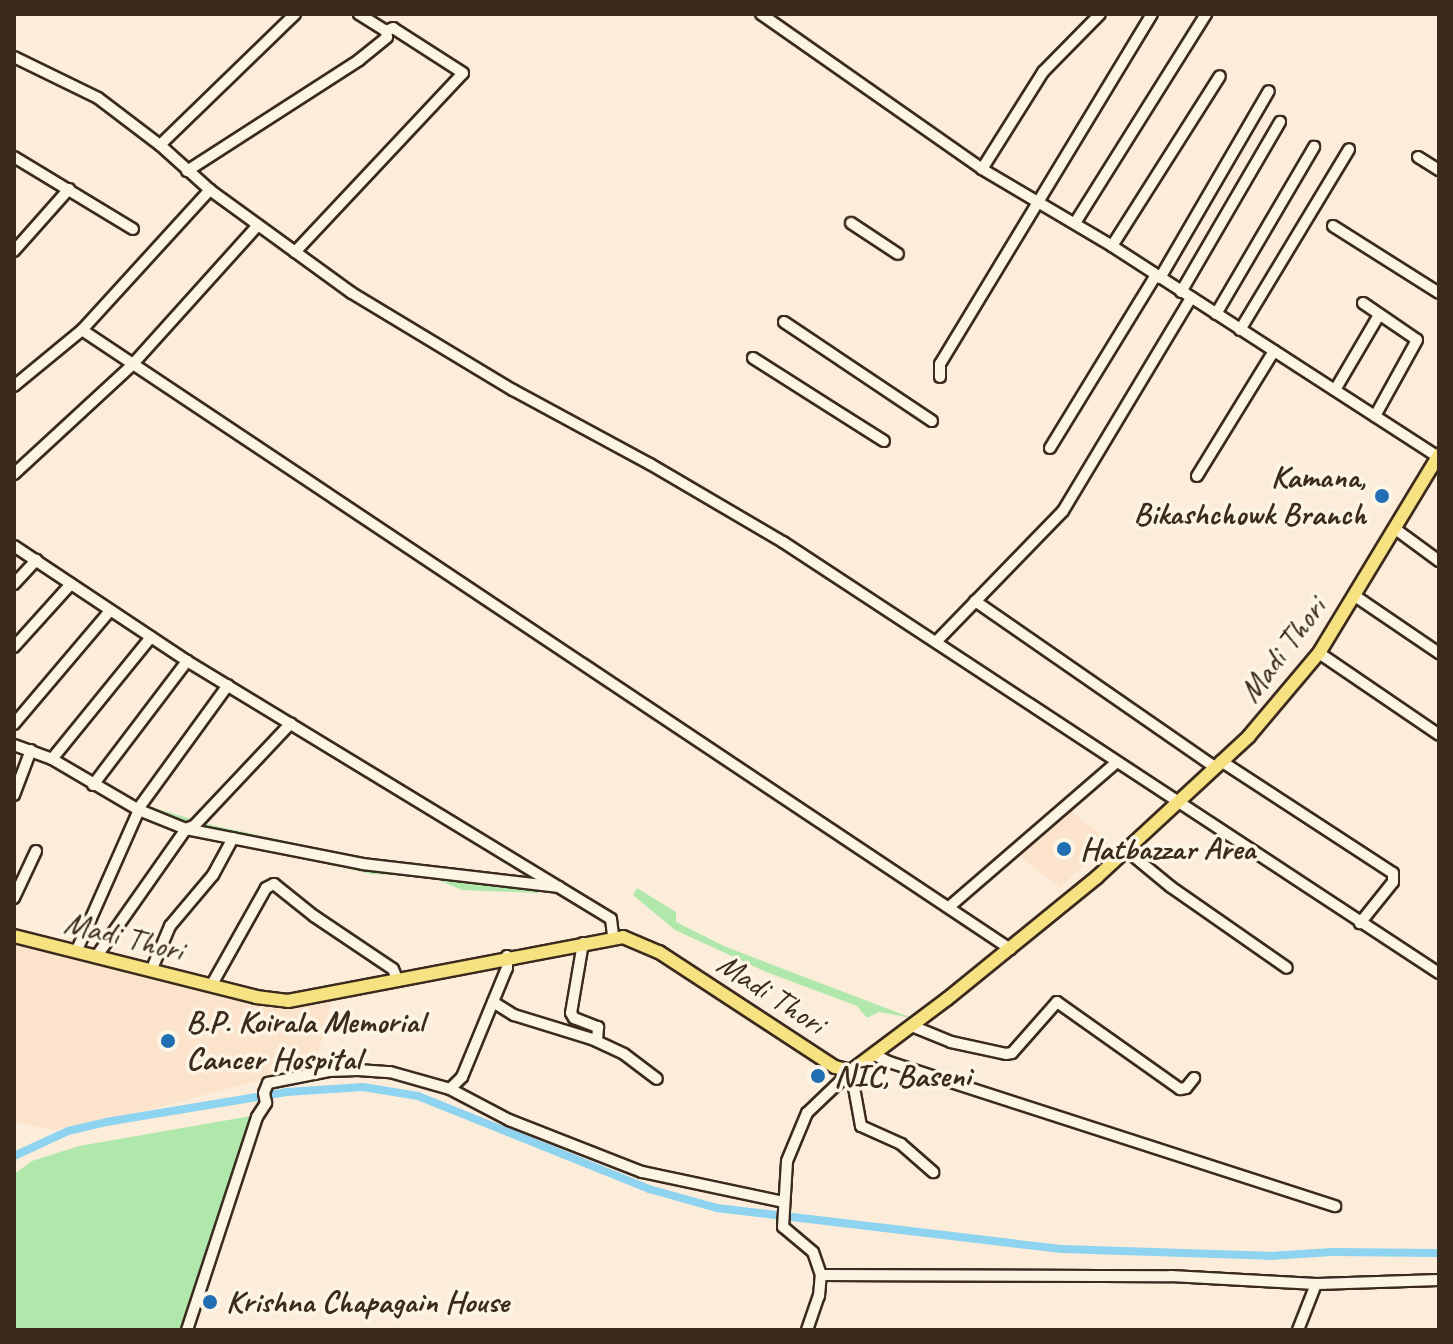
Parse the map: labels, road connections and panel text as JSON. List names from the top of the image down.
{
  "streets": {
    "main road": ["Madi Thori"]
  },
  "places": [
    "Kamana, Bikashchowk Branch",
    "Hatbazzar Area",
    "B.P. Koirala Memorial Cancer Hospital",
    "NIC, Baseni",
    "Krishna Chapagain House"
  ]
}
